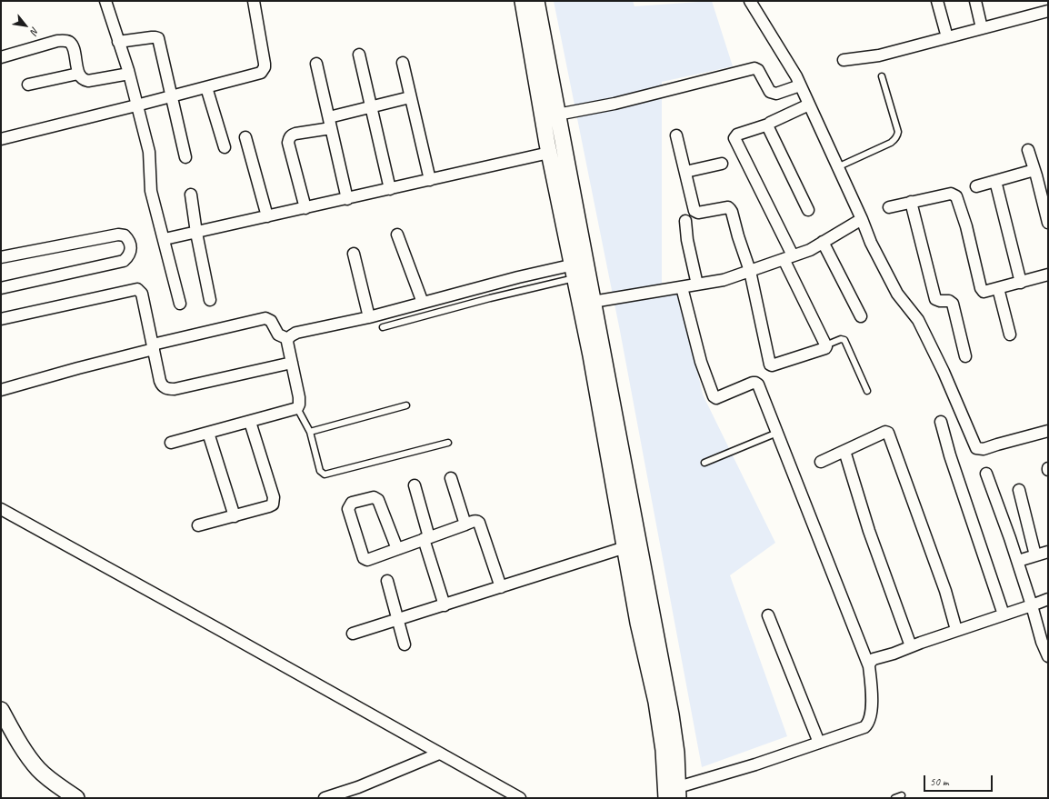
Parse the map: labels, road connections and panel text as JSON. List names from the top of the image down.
{
  "scale_bar": "50 m",
  "north": "bottom right"
}
